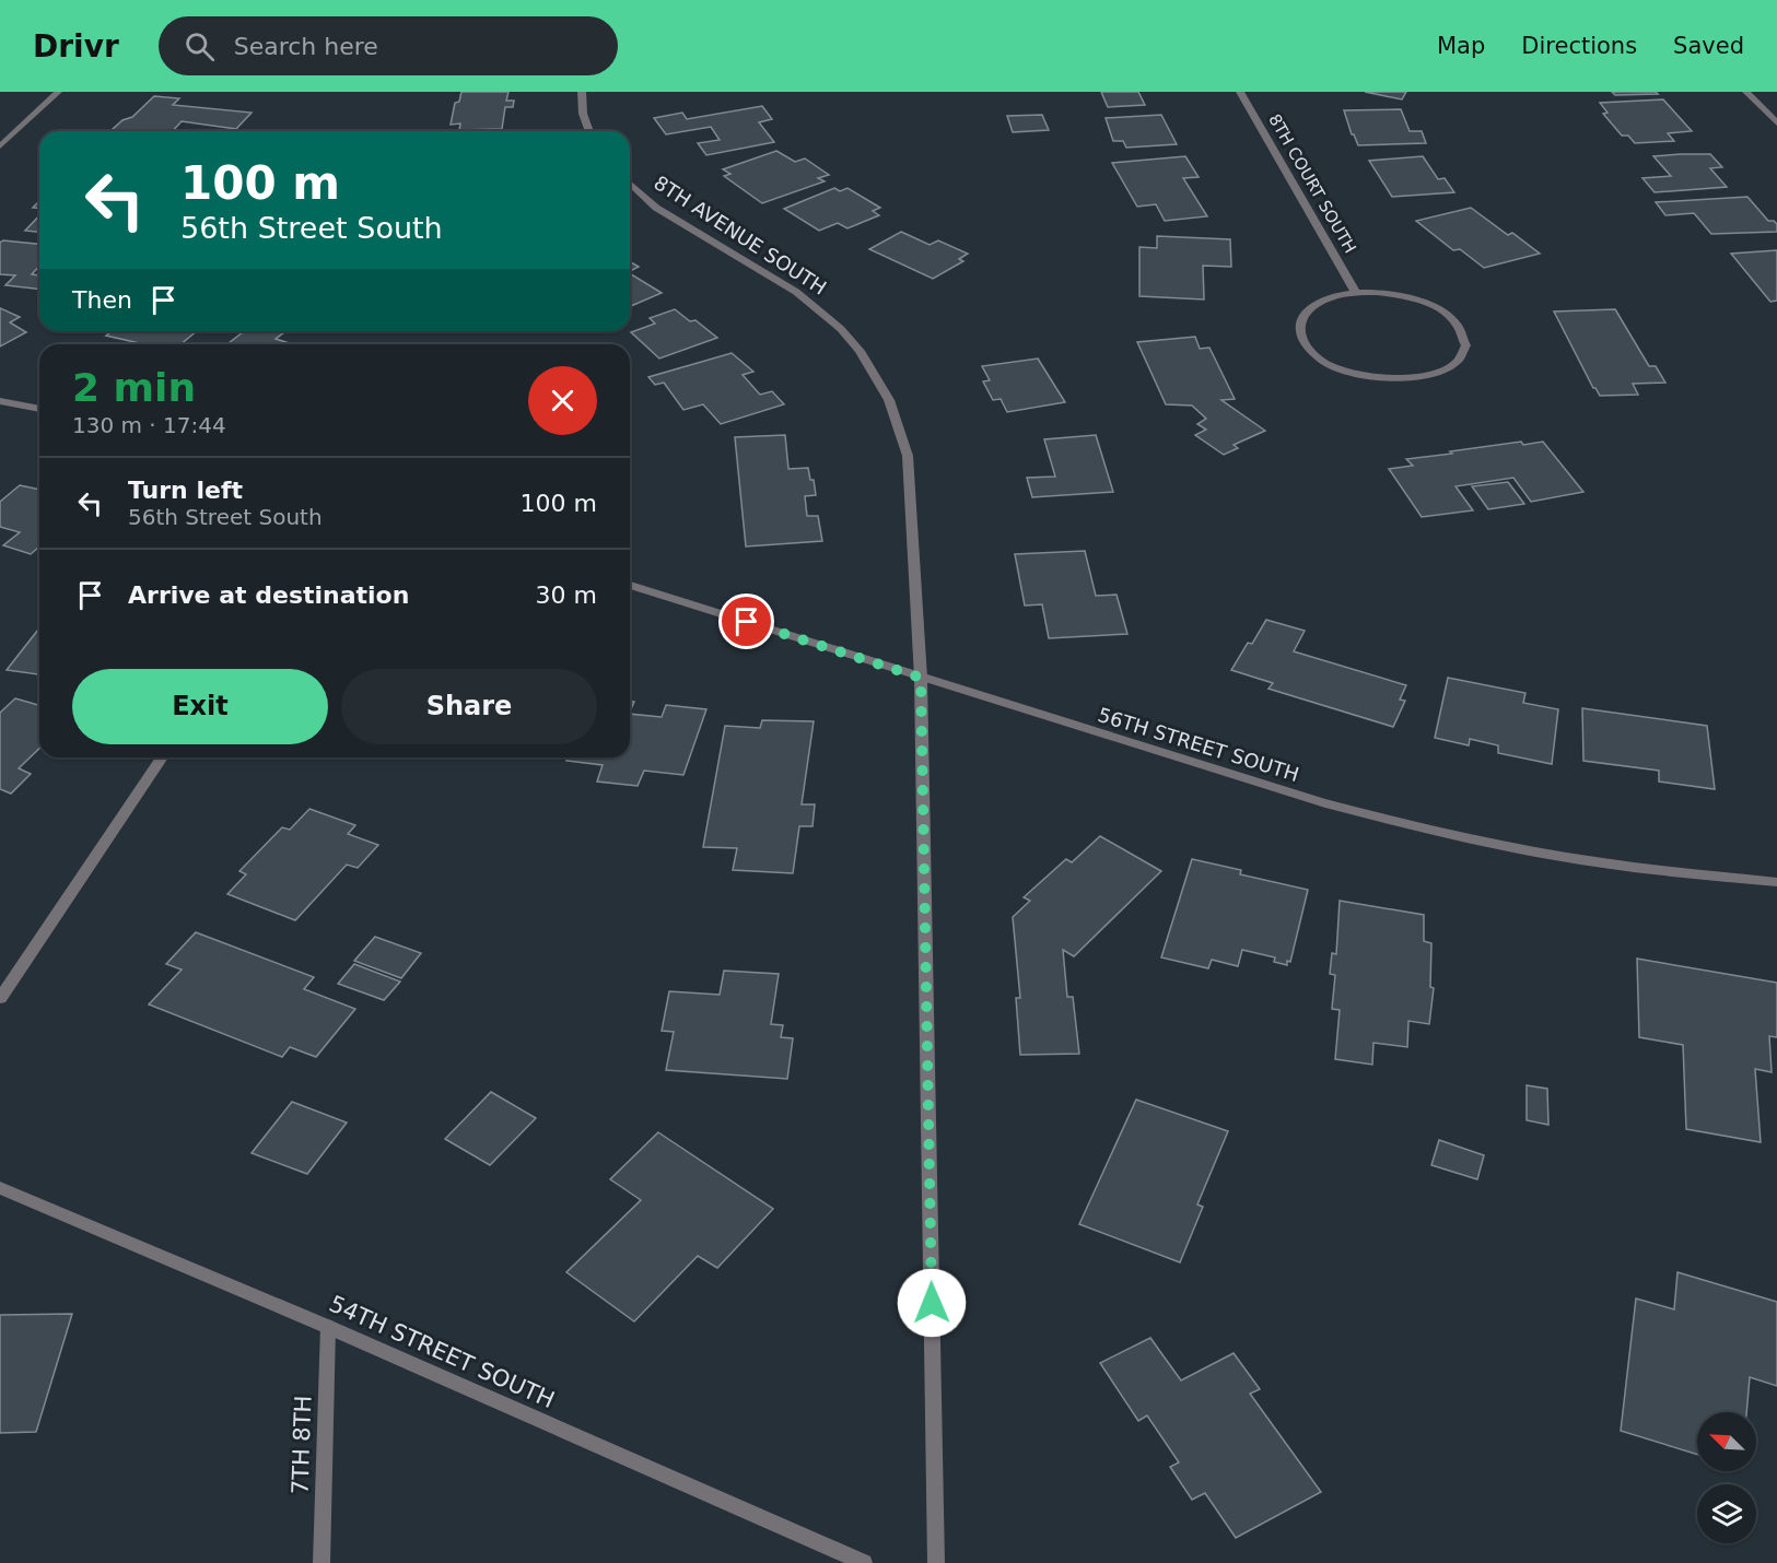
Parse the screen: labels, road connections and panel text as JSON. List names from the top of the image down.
{
  "streets": {
    "street": [
      "8TH COURT SOUTH",
      "8TH AVENUE SOUTH",
      "56TH STREET SOUTH",
      "54TH STREET SOUTH",
      "7TH 8TH"
    ]
  },
  "crossings": [
    ["8TH AVENUE SOUTH", "56TH STREET SOUTH"],
    ["54TH STREET SOUTH", "7TH 8TH"]
  ],
  "north": "top left",
  "page": {
    "header": "Drivr",
    "search": "Search here",
    "nav": ["Map", "Directions", "Saved"],
    "turn": ["100 m", "56th Street South"],
    "then": "Then",
    "heading": ["2 min", "130 m · 17:44"],
    "list": [
      {
        "name": "Turn left",
        "note": "56th Street South",
        "value": "100 m"
      },
      {
        "name": "Arrive at destination",
        "value": "30 m"
      }
    ],
    "buttons": ["Exit", "Share"]
  }
}
